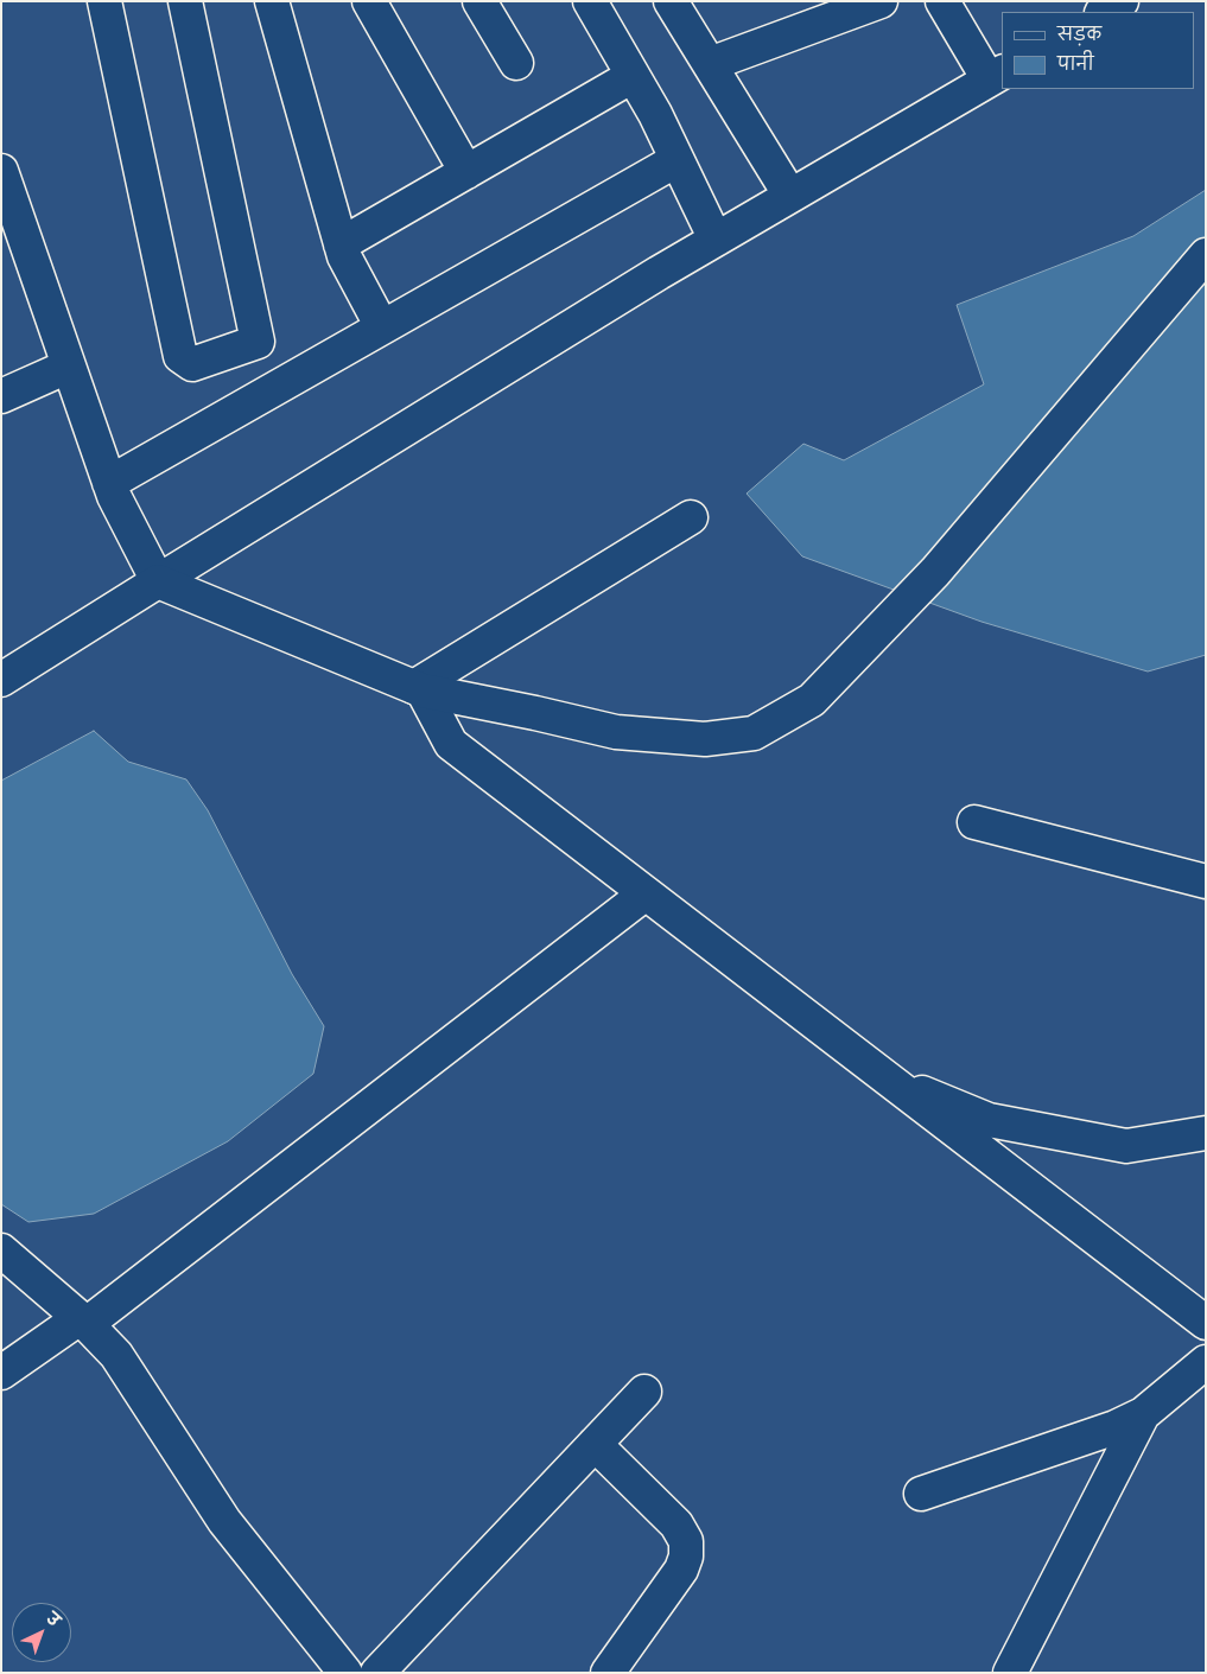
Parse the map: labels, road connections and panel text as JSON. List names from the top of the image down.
{
  "legend": ["सड़क", "पानी"],
  "north": "top right"
}
